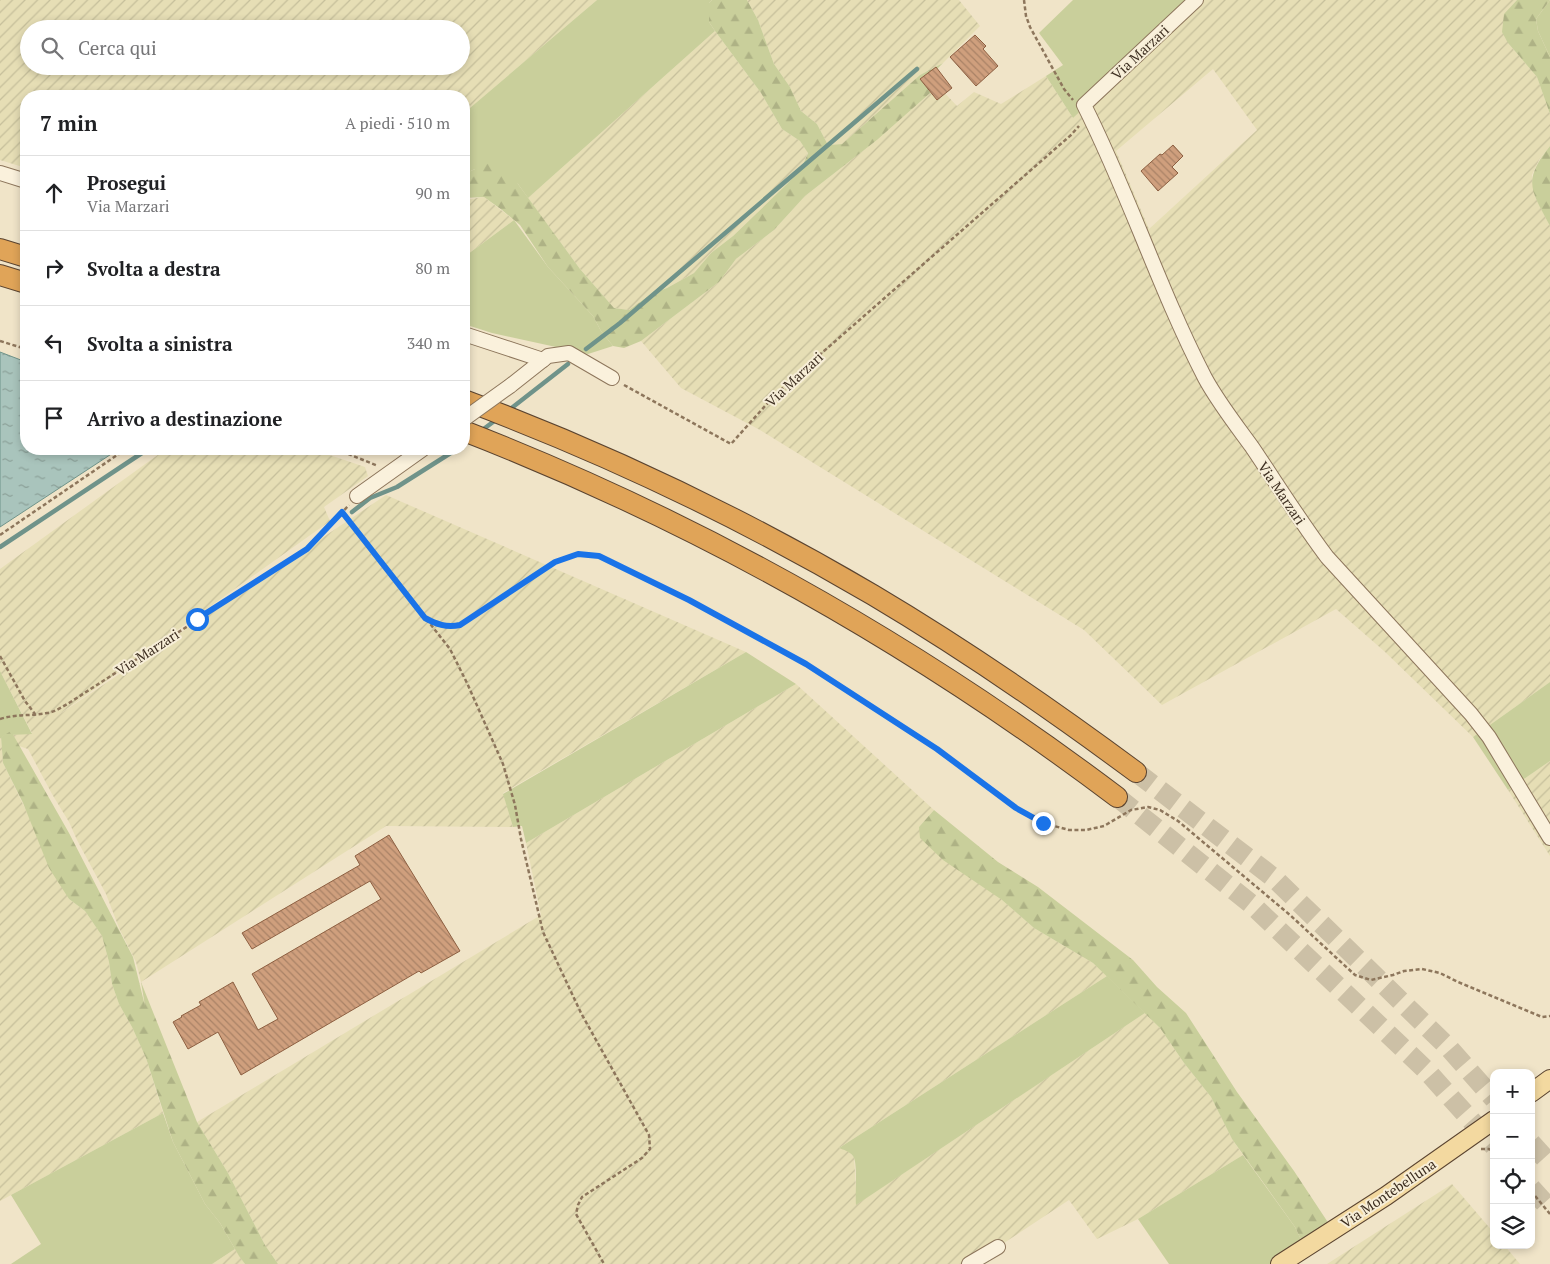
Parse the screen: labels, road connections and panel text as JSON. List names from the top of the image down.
{
  "streets": {
    "main road": ["Via Montebelluna"],
    "street": ["Via Marzari"]
  },
  "page": {
    "search": "Cerca qui",
    "heading": ["7 min", "A piedi · 510 m"],
    "list": [
      ["Prosegui", "Via Marzari", "90 m"],
      ["Svolta a destra", "80 m"],
      ["Svolta a sinistra", "340 m"],
      "Arrivo a destinazione"
    ],
    "map_buttons": ["+", "−"]
  }
}
